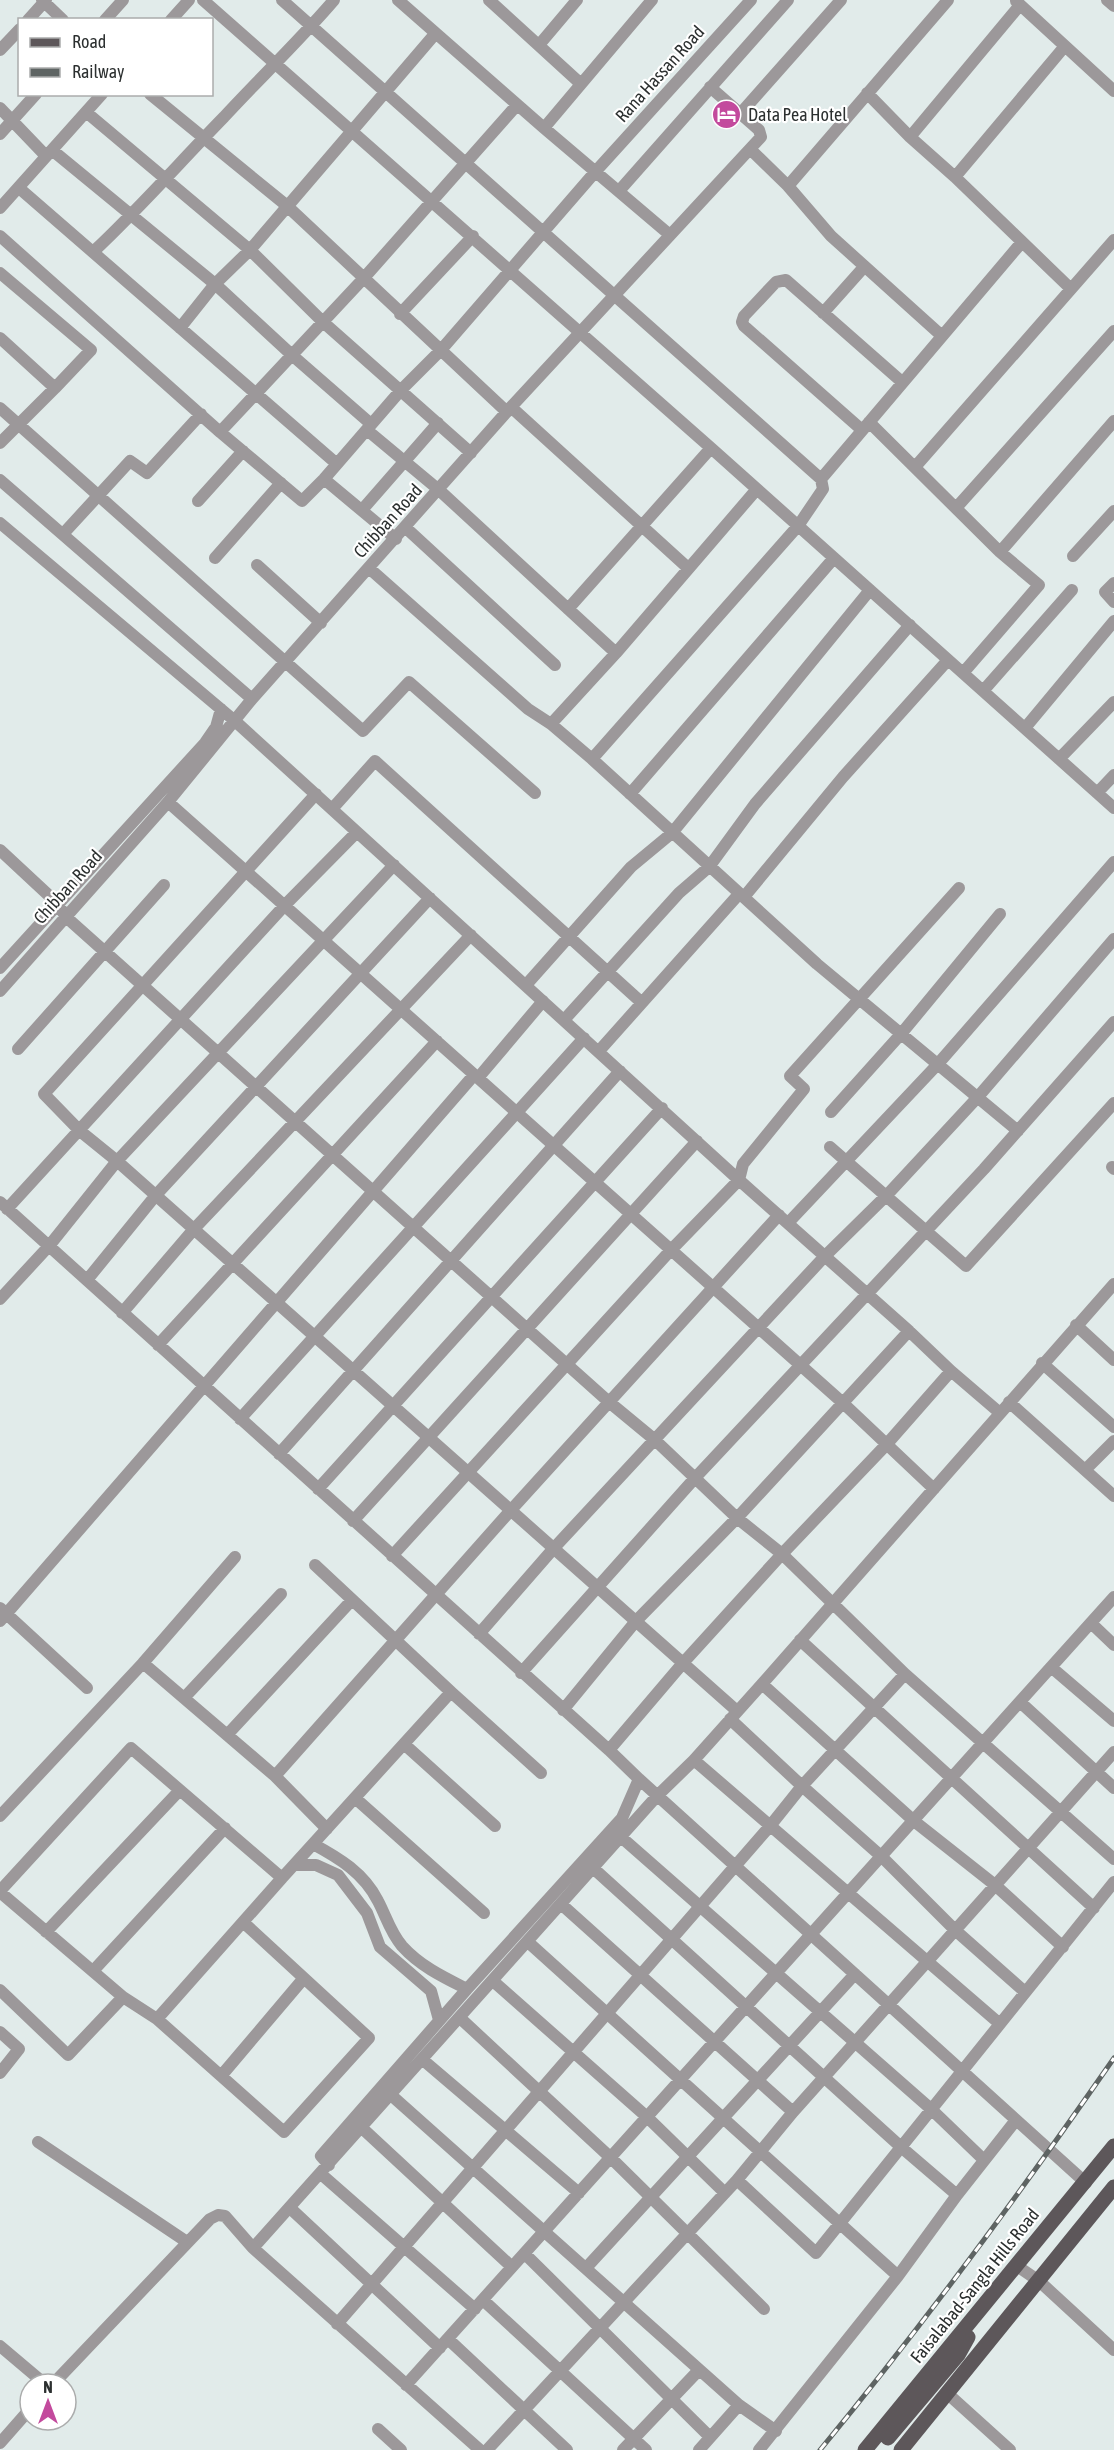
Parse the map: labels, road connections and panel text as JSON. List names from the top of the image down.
{
  "streets": {
    "main road": ["Faisalabad-Sangla Hills Road"],
    "street": ["Rana Hassan Road", "Chibban Road"]
  },
  "places": {
    "hotel": ["Data Pea Hotel"]
  },
  "legend": ["Road", "Railway"],
  "north": "top"
}
